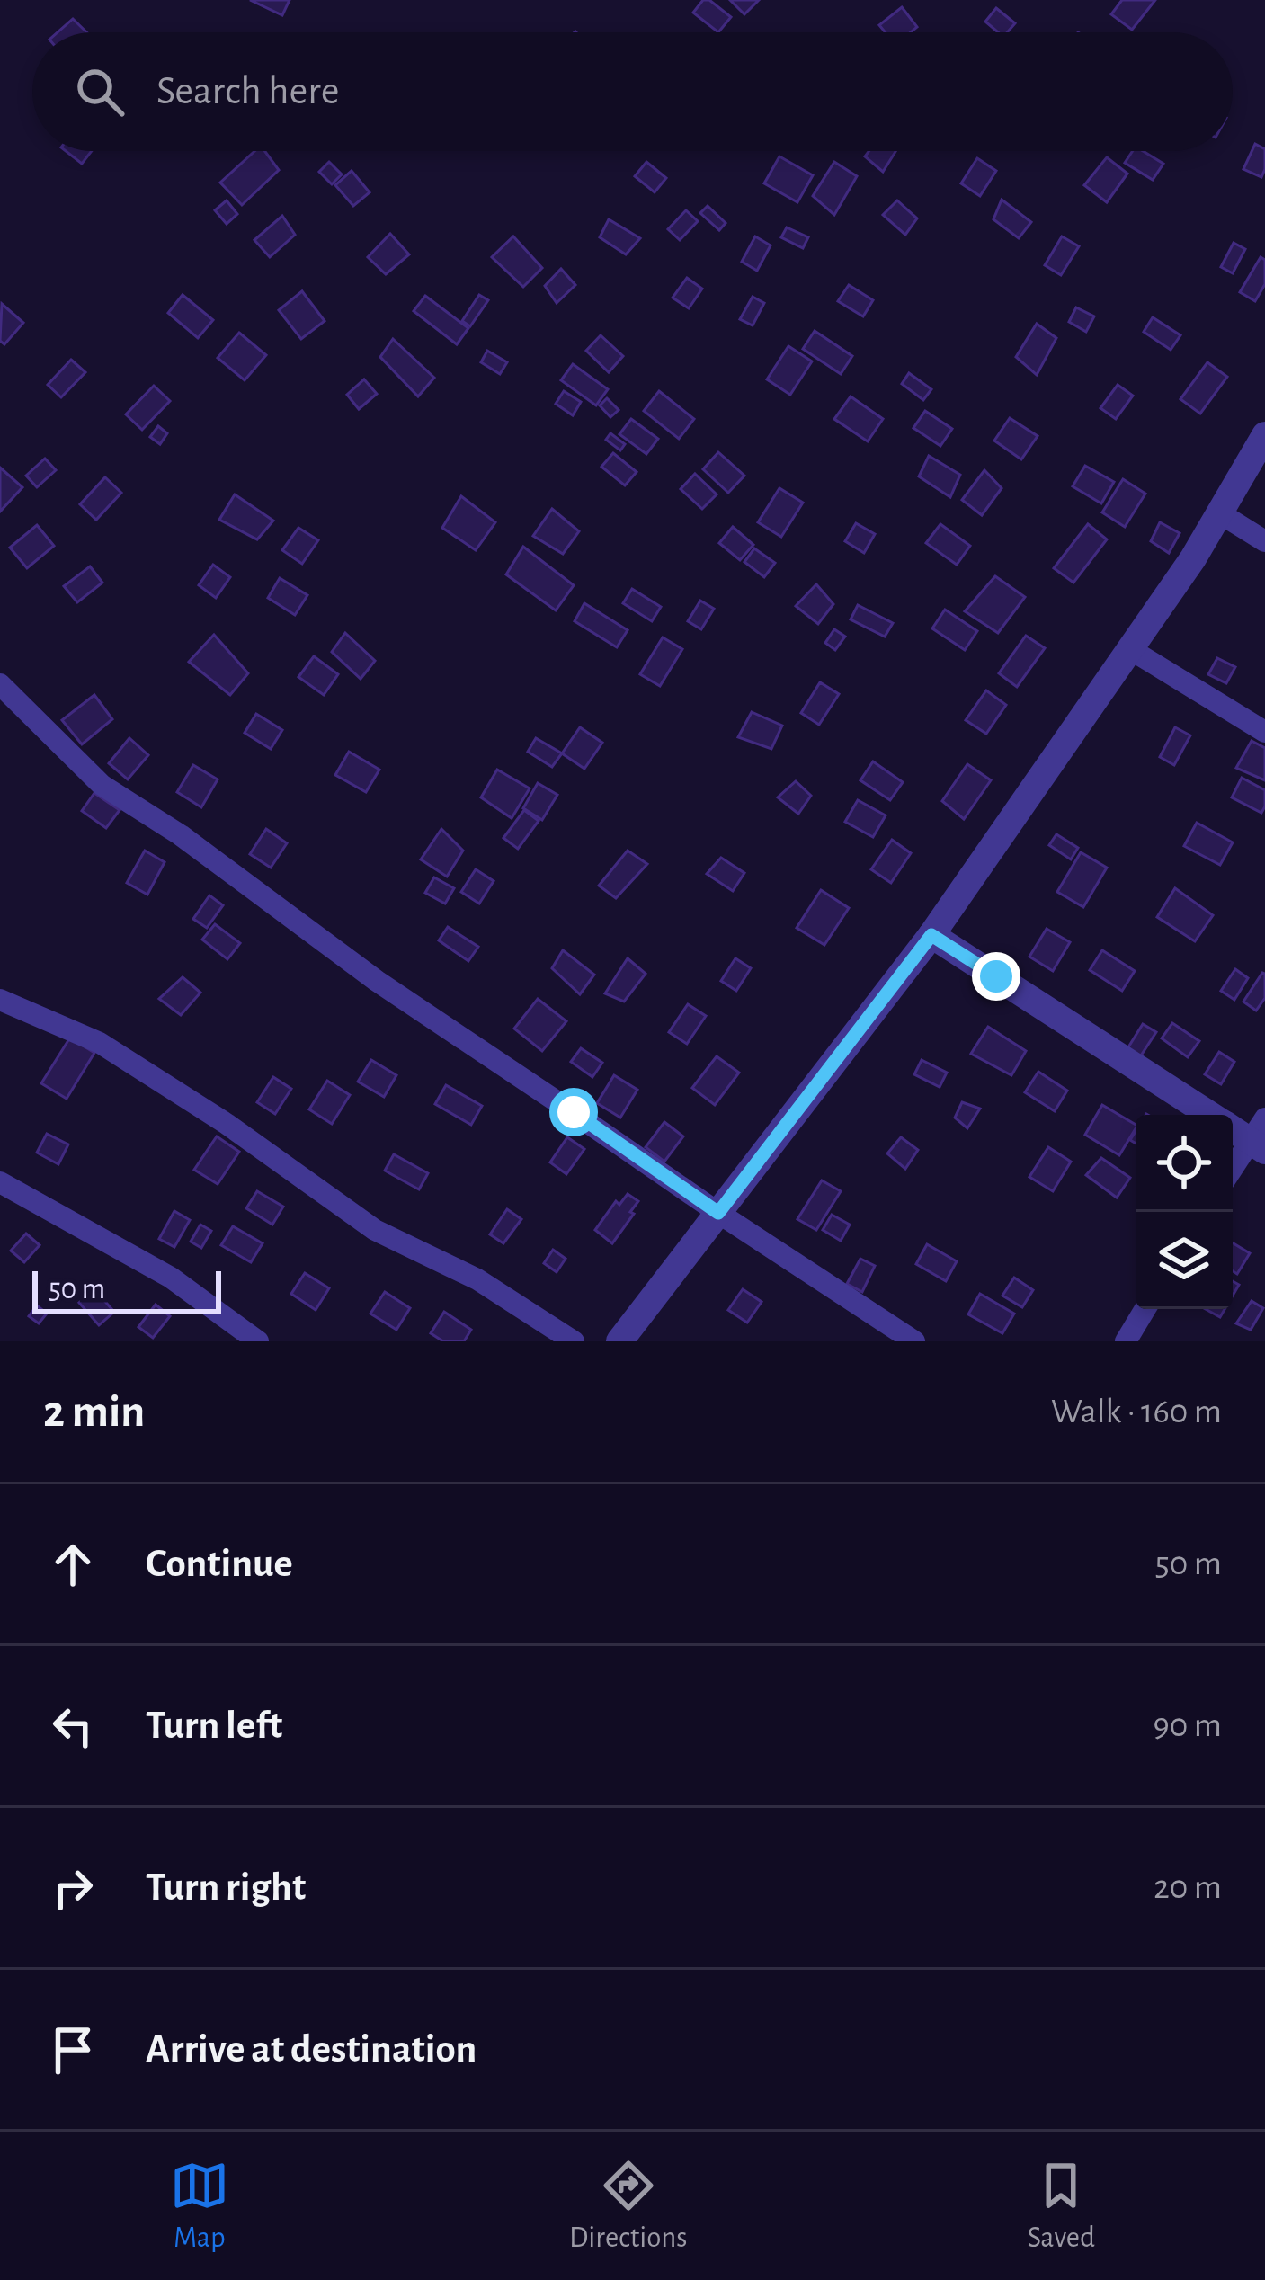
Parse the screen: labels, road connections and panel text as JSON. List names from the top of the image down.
{
  "scale_bar": "50 m",
  "page": {
    "search": "Search here",
    "scale": "50 m",
    "heading": ["2 min", "Walk · 160 m"],
    "list": [
      ["Continue", "50 m"],
      ["Turn left", "90 m"],
      ["Turn right", "20 m"],
      "Arrive at destination"
    ],
    "nav": ["Map", "Directions", "Saved"]
  }
}
